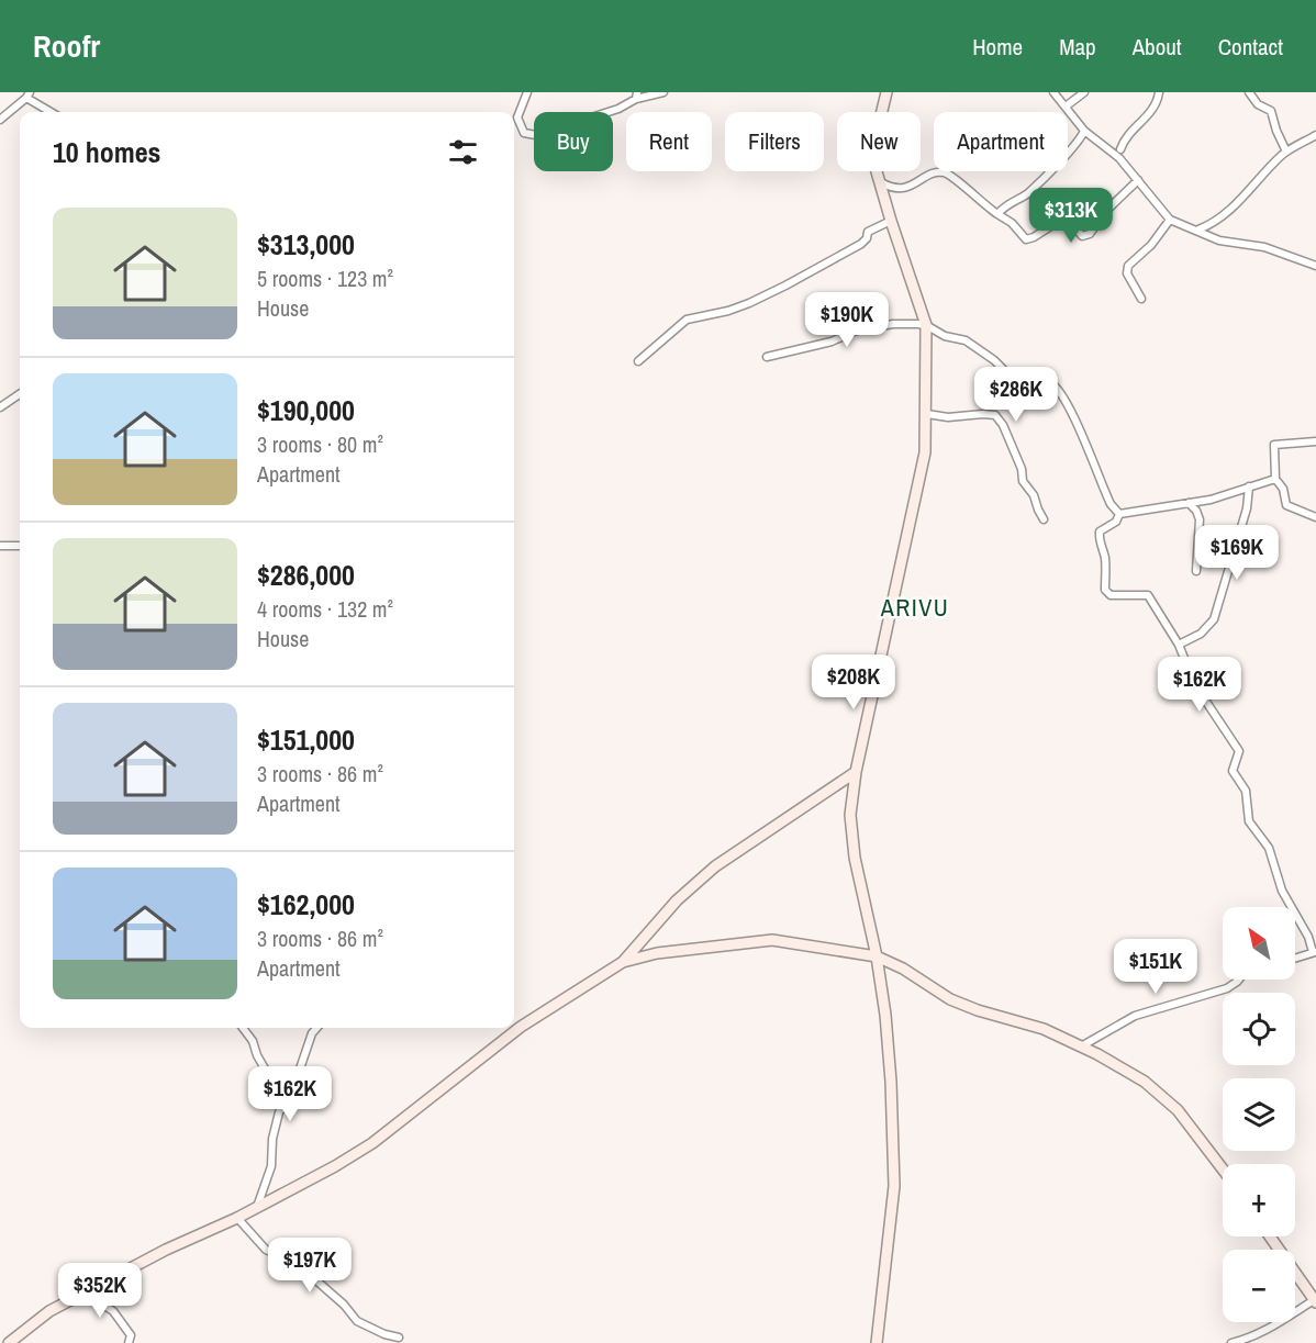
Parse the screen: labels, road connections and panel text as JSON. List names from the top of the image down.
{
  "districts": ["ARIVU"],
  "north": "top left",
  "page": {
    "header": "Roofr",
    "nav": [
      "Home",
      "Map",
      "About",
      "Contact"
    ],
    "chip": [
      "Buy",
      "Rent",
      "Filters",
      "New",
      "Apartment"
    ],
    "heading": "10 homes",
    "price": [
      "$313K",
      "$190K",
      "$286K",
      "$169K",
      "$208K",
      "$162K",
      "$151K",
      "$162K",
      "$197K",
      "$352K"
    ],
    "list": [
      {
        "name": "$313,000",
        "note": "5 rooms · 123 m² · House"
      },
      {
        "name": "$190,000",
        "note": "3 rooms · 80 m² · Apartment"
      },
      {
        "name": "$286,000",
        "note": "4 rooms · 132 m² · House"
      },
      {
        "name": "$151,000",
        "note": "3 rooms · 86 m² · Apartment"
      },
      {
        "name": "$162,000",
        "note": "3 rooms · 86 m² · Apartment"
      }
    ],
    "map_buttons": ["+", "−"]
  }
}
